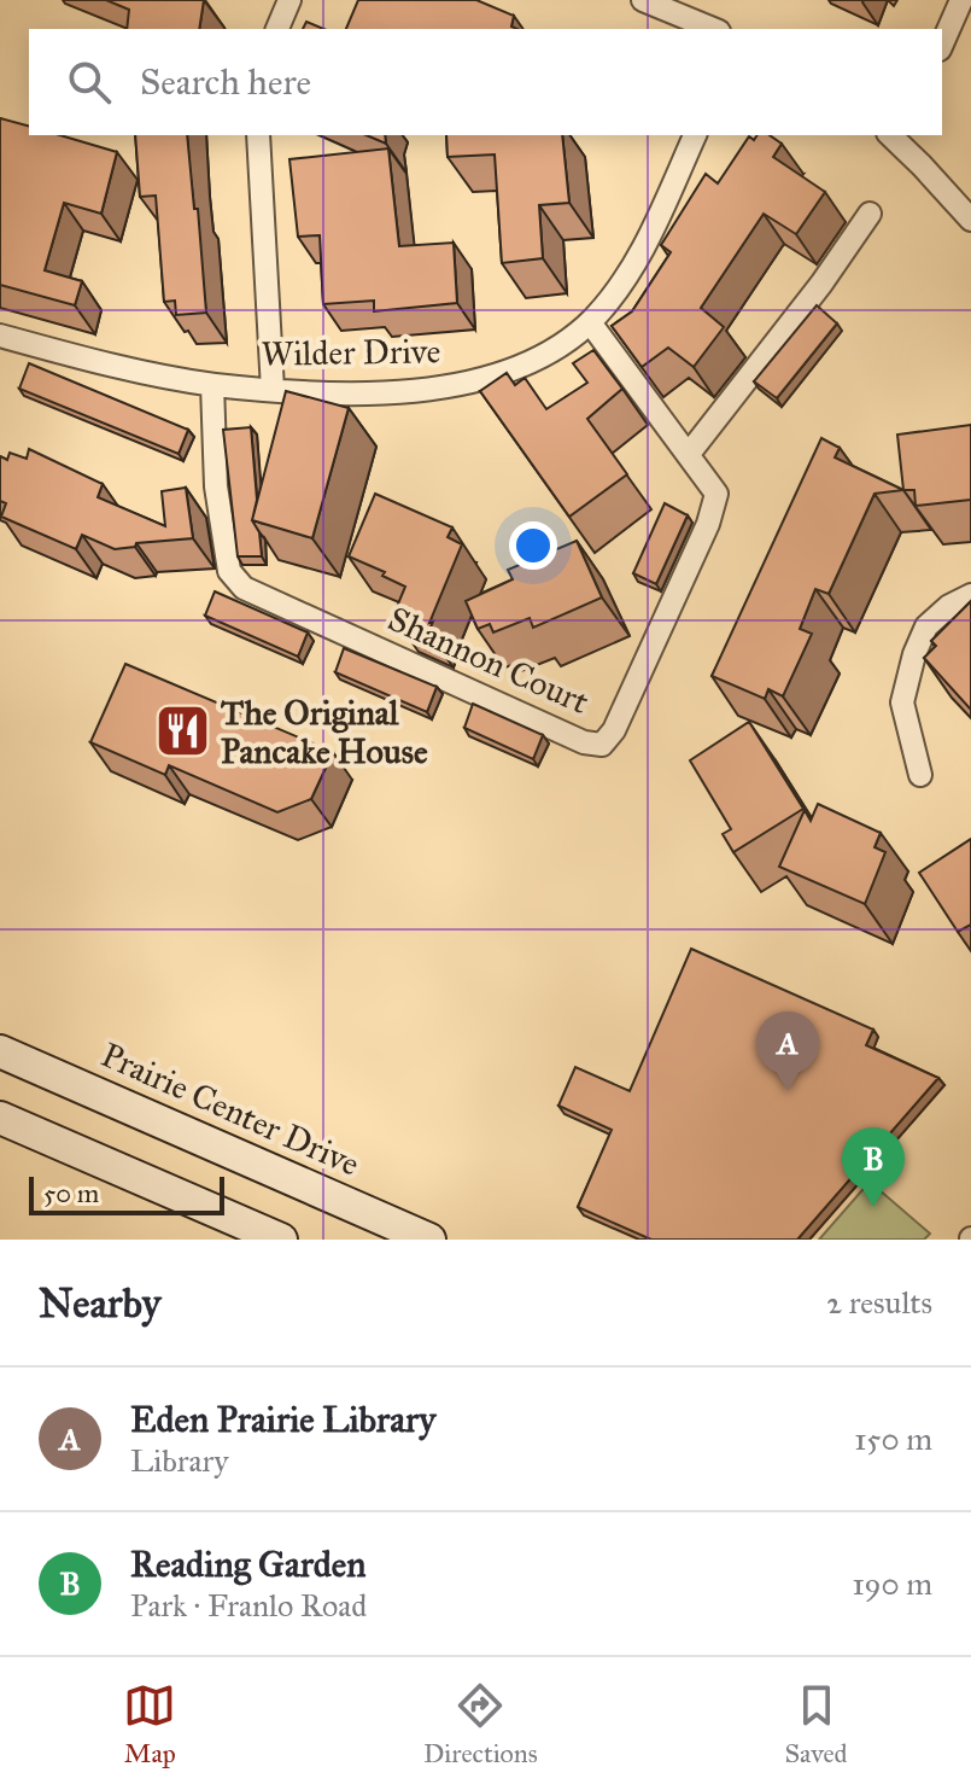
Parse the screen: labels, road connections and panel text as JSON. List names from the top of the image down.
{
  "streets": {
    "main road": ["Prairie Center Drive"],
    "street": ["Wilder Drive", "Shannon Court"]
  },
  "crossings": [
    ["Wilder Drive", "Shannon Court"]
  ],
  "places": {
    "restaurant": ["The Original Pancake House"]
  },
  "scale_bar": "50 m",
  "page": {
    "search": "Search here",
    "pins": ["A", "B"],
    "scale": "50 m",
    "heading": ["Nearby", "2 results"],
    "list": [
      {
        "mark": "A",
        "name": "Eden Prairie Library",
        "note": "Library",
        "value": "150 m"
      },
      {
        "mark": "B",
        "name": "Reading Garden",
        "note": "Park · Franlo Road",
        "value": "190 m"
      }
    ],
    "nav": ["Map", "Directions", "Saved"]
  }
}
